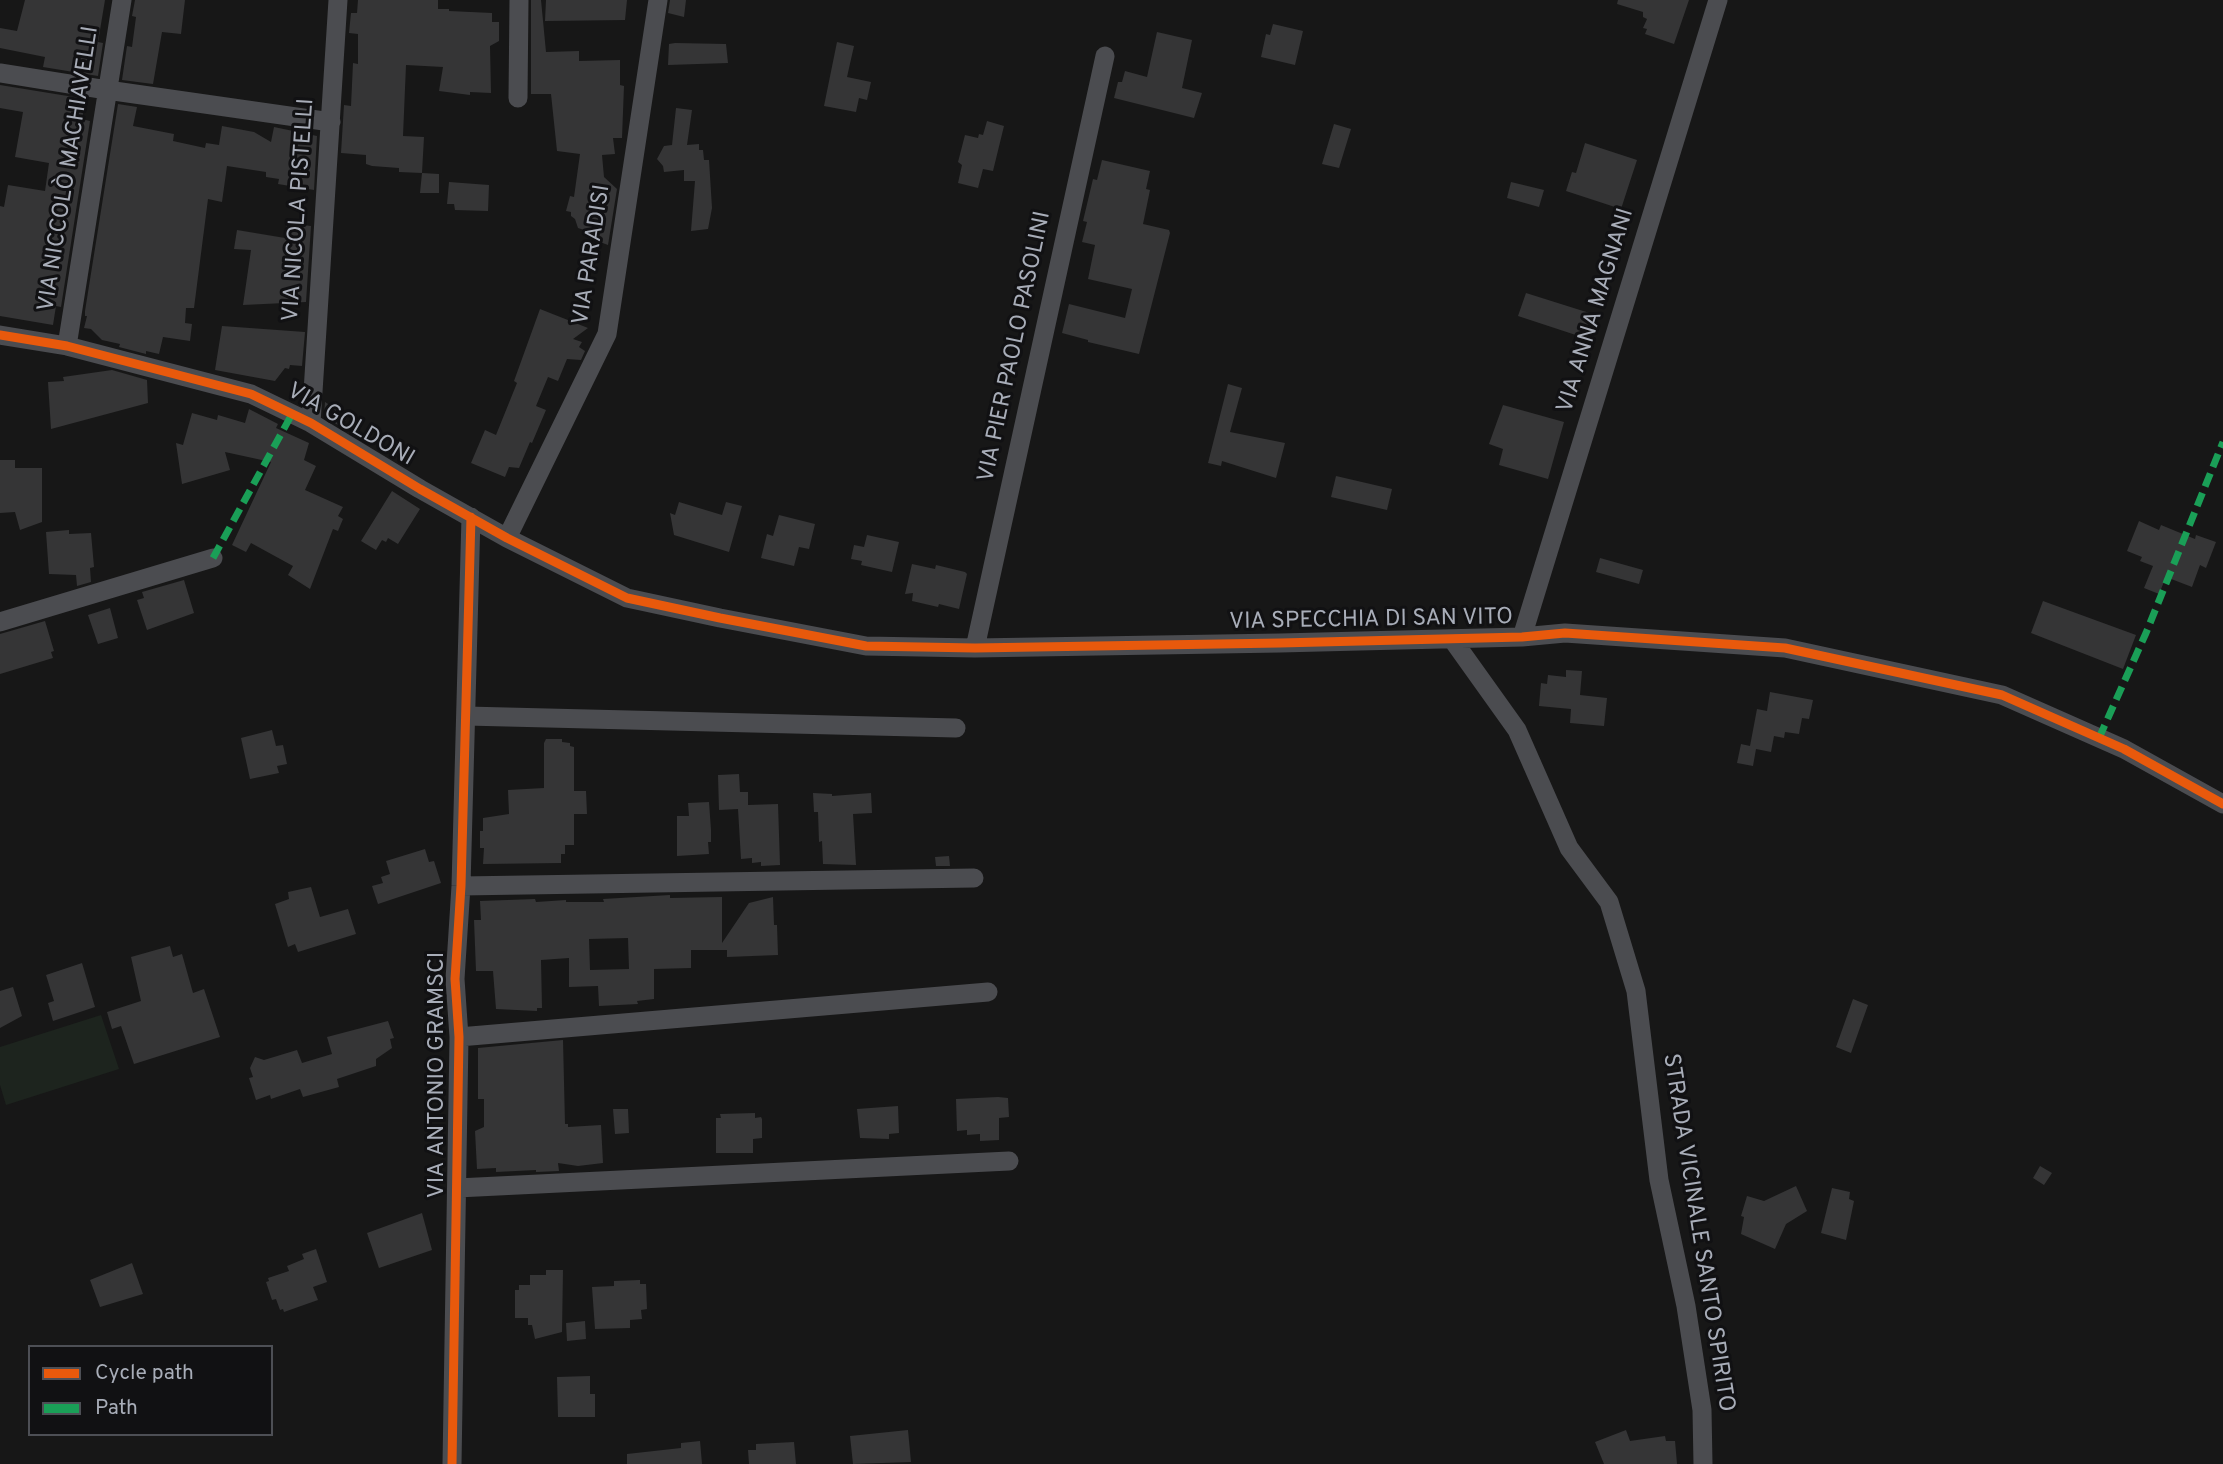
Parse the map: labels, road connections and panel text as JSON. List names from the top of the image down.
{
  "streets": {
    "street": [
      "VIA NICCOLÒ MACHIAVELLI",
      "VIA NICOLA PISTELLI",
      "VIA PARADISI",
      "VIA ANNA MAGNANI",
      "VIA PIER PAOLO PASOLINI",
      "VIA GOLDONI",
      "VIA SPECCHIA DI SAN VITO",
      "VIA ANTONIO GRAMSCI",
      "STRADA VICINALE SANTO SPIRITO"
    ]
  },
  "crossings": [
    ["VIA NICCOLÒ MACHIAVELLI", "VIA GOLDONI"],
    ["VIA NICOLA PISTELLI", "VIA GOLDONI"],
    ["VIA PARADISI", "VIA GOLDONI"],
    ["VIA PARADISI", "VIA SPECCHIA DI SAN VITO"],
    ["VIA ANNA MAGNANI", "VIA SPECCHIA DI SAN VITO"],
    ["VIA PIER PAOLO PASOLINI", "VIA SPECCHIA DI SAN VITO"],
    ["VIA GOLDONI", "VIA SPECCHIA DI SAN VITO"],
    ["VIA GOLDONI", "VIA ANTONIO GRAMSCI"],
    ["VIA SPECCHIA DI SAN VITO", "STRADA VICINALE SANTO SPIRITO"]
  ],
  "legend": ["Cycle path", "Path"]
}
